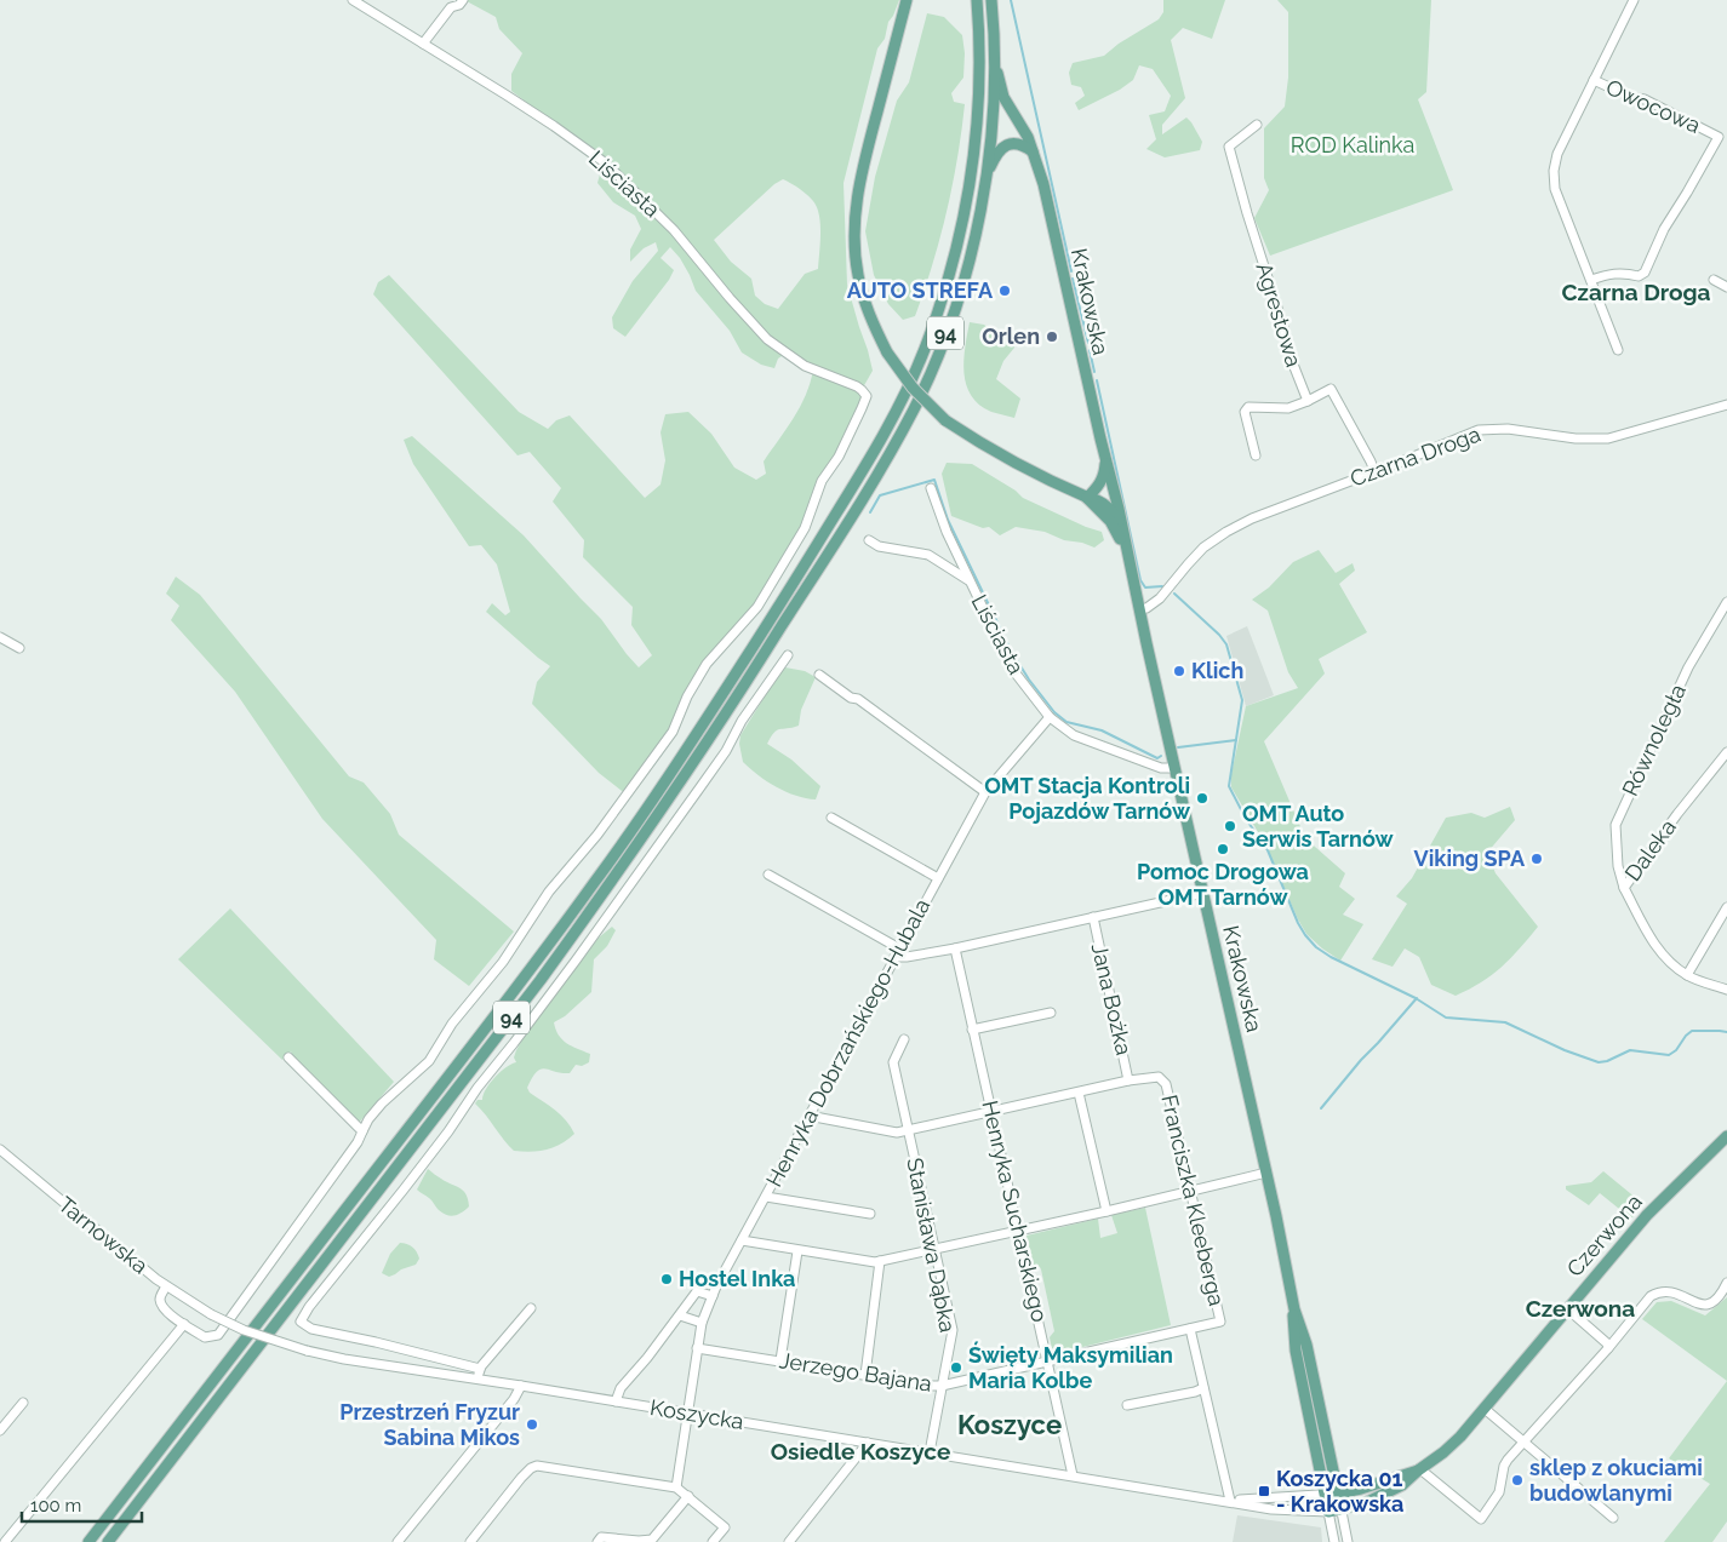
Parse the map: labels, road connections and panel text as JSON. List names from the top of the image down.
{
  "streets": {
    "main road": ["Krakowska", "94", "Czerwona"],
    "street": [
      "Owocowa",
      "Liściasta",
      "Agrestowa",
      "Czarna Droga",
      "Równoległa",
      "Daleka",
      "Jana Bożka",
      "Henryka Dobrzańskiego-Hubala",
      "Franciszka Kleeberga",
      "Henryka Sucharskiego",
      "Tarnowska",
      "Stanisława Dąbka",
      "Jerzego Bajana",
      "Koszycka"
    ]
  },
  "crossings": [
    ["Liściasta", "Krakowska"],
    ["Liściasta", "Henryka Dobrzańskiego-Hubala"],
    ["Krakowska", "94"],
    ["Krakowska", "Czarna Droga"],
    ["Krakowska", "Czerwona"],
    ["Krakowska", "Koszycka"],
    ["Równoległa", "Daleka"],
    ["Jana Bożka", "Franciszka Kleeberga"],
    ["Henryka Dobrzańskiego-Hubala", "Franciszka Kleeberga"],
    ["Henryka Dobrzańskiego-Hubala", "Jerzego Bajana"],
    ["Henryka Dobrzańskiego-Hubala", "Koszycka"],
    ["Franciszka Kleeberga", "Henryka Sucharskiego"],
    ["Franciszka Kleeberga", "Stanisława Dąbka"],
    ["Franciszka Kleeberga", "Jerzego Bajana"],
    ["Henryka Sucharskiego", "Jerzego Bajana"],
    ["Henryka Sucharskiego", "Koszycka"],
    ["Tarnowska", "Koszycka"],
    ["Stanisława Dąbka", "Jerzego Bajana"],
    ["Stanisława Dąbka", "Koszycka"]
  ],
  "districts": [
    "Czarna Droga",
    "Czerwona",
    "Koszyce",
    "Osiedle Koszyce"
  ],
  "parks": ["ROD Kalinka"],
  "places": {
    "other": [
      "AUTO STREFA",
      "Orlen",
      "Klich",
      "OMT Stacja Kontroli Pojazdów Tarnów",
      "OMT Auto Serwis Tarnów",
      "Pomoc Drogowa OMT Tarnów",
      "Viking SPA",
      "Hostel Inka",
      "Święty Maksymilian Maria Kolbe",
      "Przestrzeń Fryzur Sabina Mikos",
      "sklep z okuciami budowlanymi"
    ],
    "transit": ["Koszycka 01 - Krakowska"]
  },
  "scale_bar": "100 m"
}
